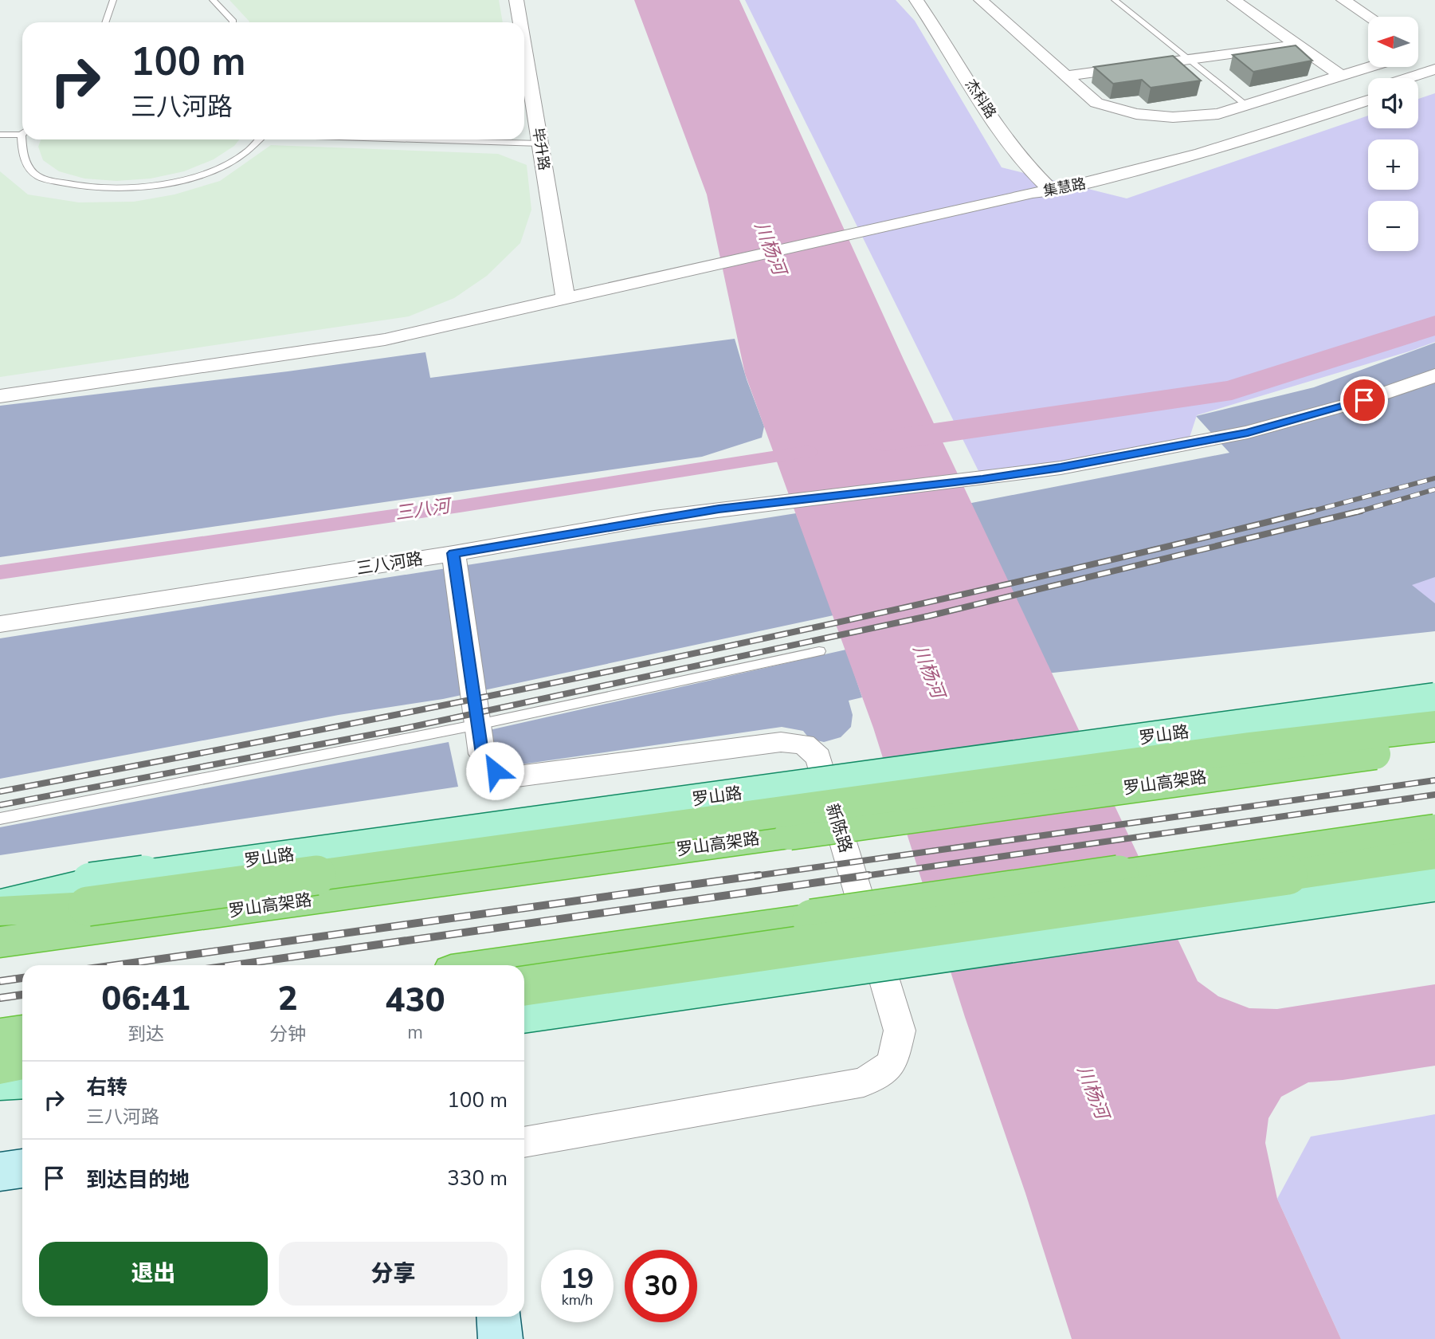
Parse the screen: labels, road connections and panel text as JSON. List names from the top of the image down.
{
  "streets": {
    "highway": ["罗山高架路"],
    "main road": ["罗山路"],
    "street": [
      "杰科路",
      "毕升路",
      "集慧路",
      "三八河路",
      "新陈路"
    ]
  },
  "crossings": [
    ["杰科路", "集慧路"],
    ["三八河路", "新陈路"]
  ],
  "water": ["川杨河", "三八河"],
  "north": "left",
  "page": {
    "map_buttons": ["+", "−"],
    "turn": ["100 m", "三八河路"],
    "eta": [
      "06:41",
      "到达",
      "2",
      "分钟",
      "430",
      "m"
    ],
    "list": [
      {
        "name": "右转",
        "note": "三八河路",
        "value": "100 m"
      },
      {
        "name": "到达目的地",
        "value": "330 m"
      }
    ],
    "buttons": ["退出", "分享"],
    "speed": "19 km/h",
    "limit": "30"
  }
}
